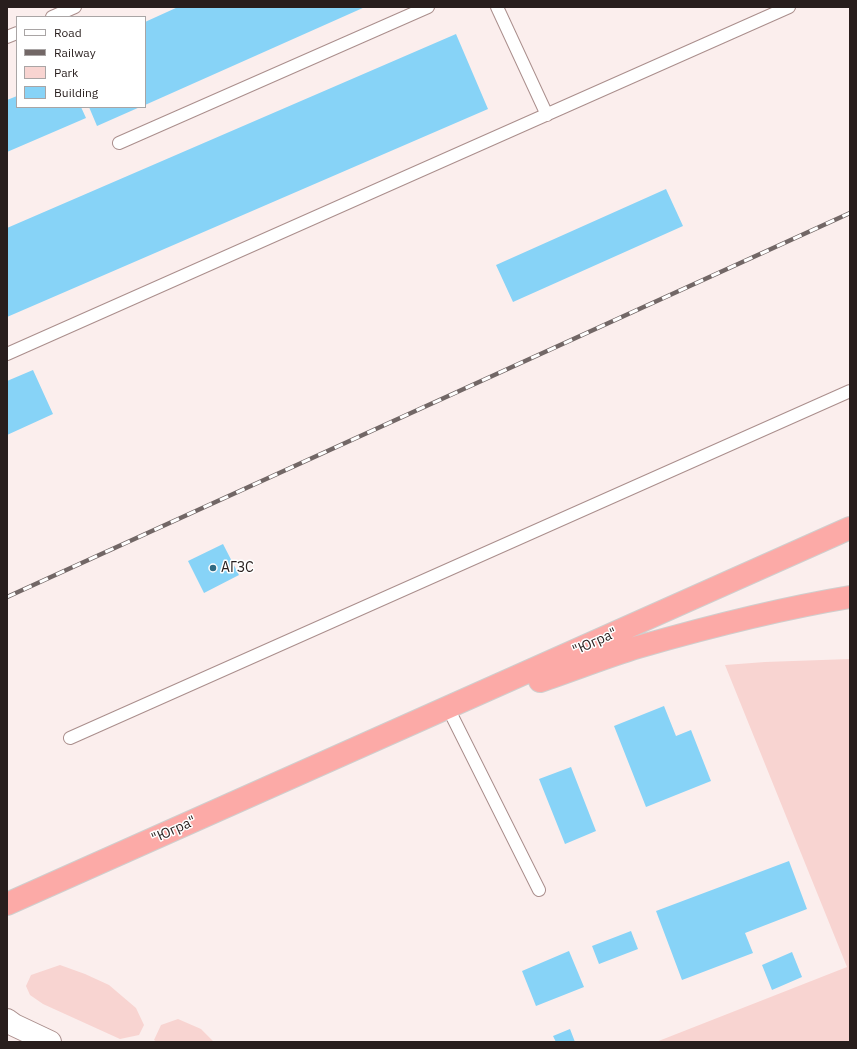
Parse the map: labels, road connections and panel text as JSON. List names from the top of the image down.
{
  "streets": {
    "highway": ["\"Югра\""]
  },
  "places": ["АГЗС"],
  "legend": [
    "Road",
    "Railway",
    "Park",
    "Building"
  ]
}
